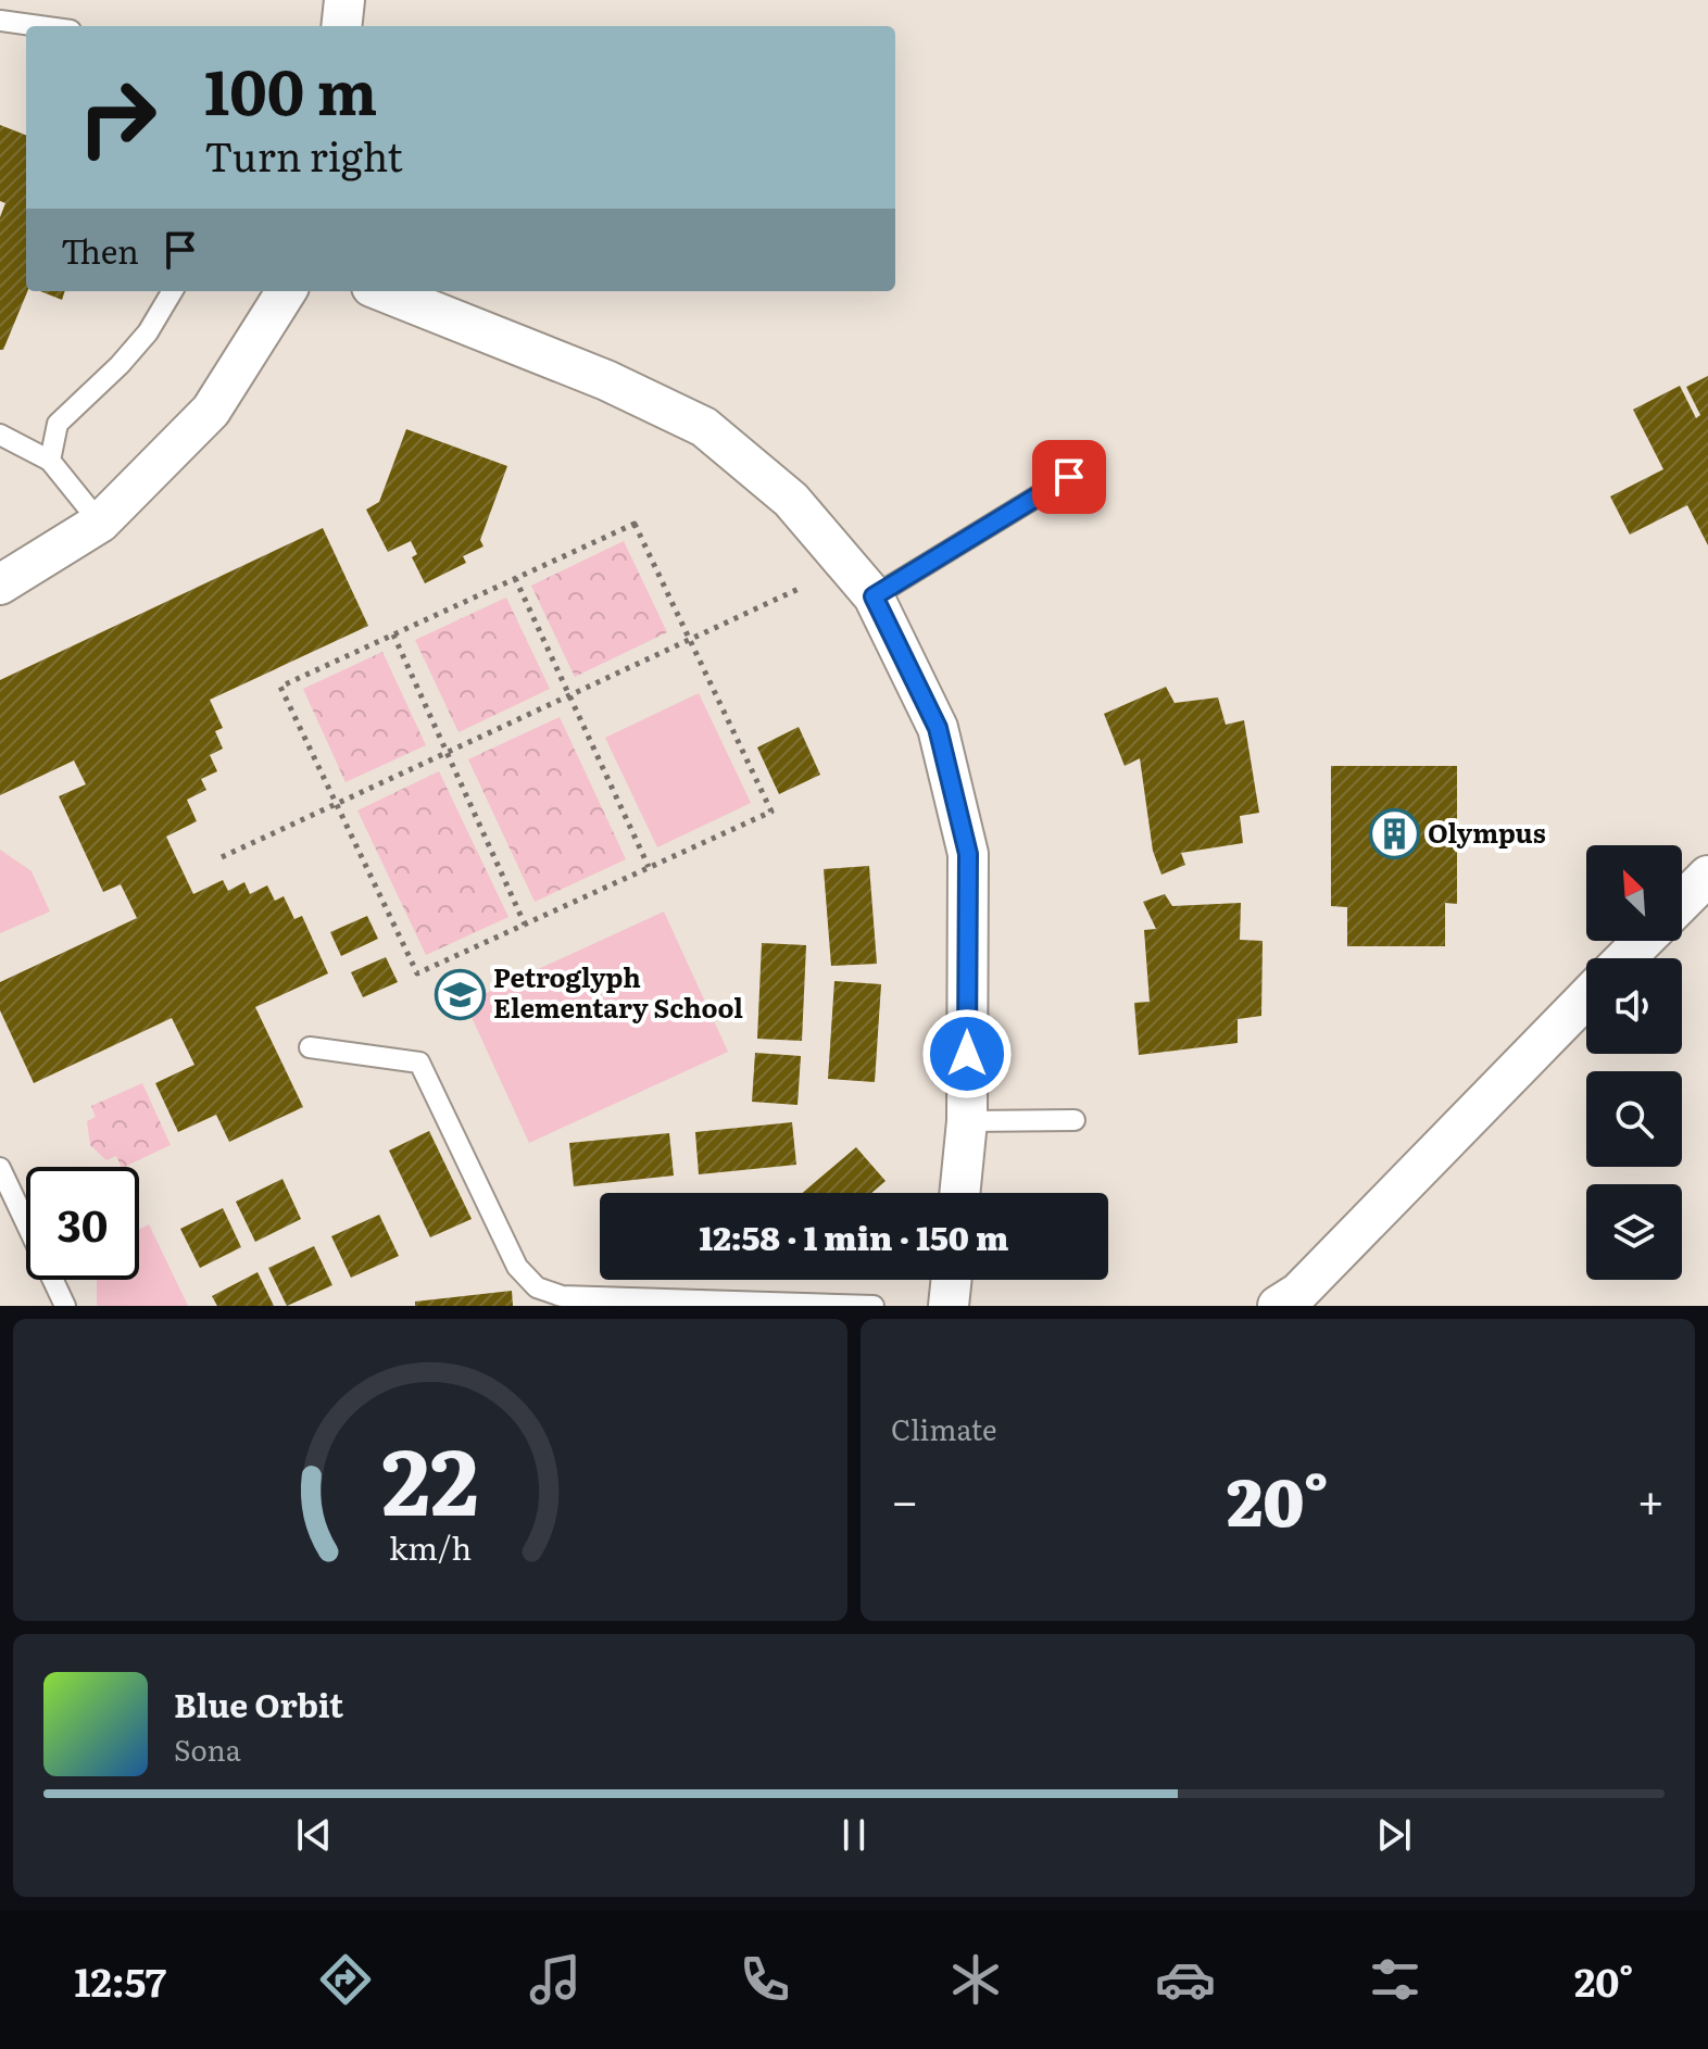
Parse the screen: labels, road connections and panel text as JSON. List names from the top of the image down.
{
  "places": {
    "building": ["Olympus"],
    "school or university": ["Petroglyph Elementary School"]
  },
  "north": "top left",
  "page": {
    "turn": ["100 m", "Turn right"],
    "then": "Then",
    "limit": "30",
    "trip": "12:58 · 1 min · 150 m",
    "tile": "Climate",
    "heat": ["−", "20°", "+"],
    "song": ["Blue Orbit", "Sona"],
    "tabs": ["12:57", "20°"],
    "gauge": ["22", "km/h"]
  }
}
